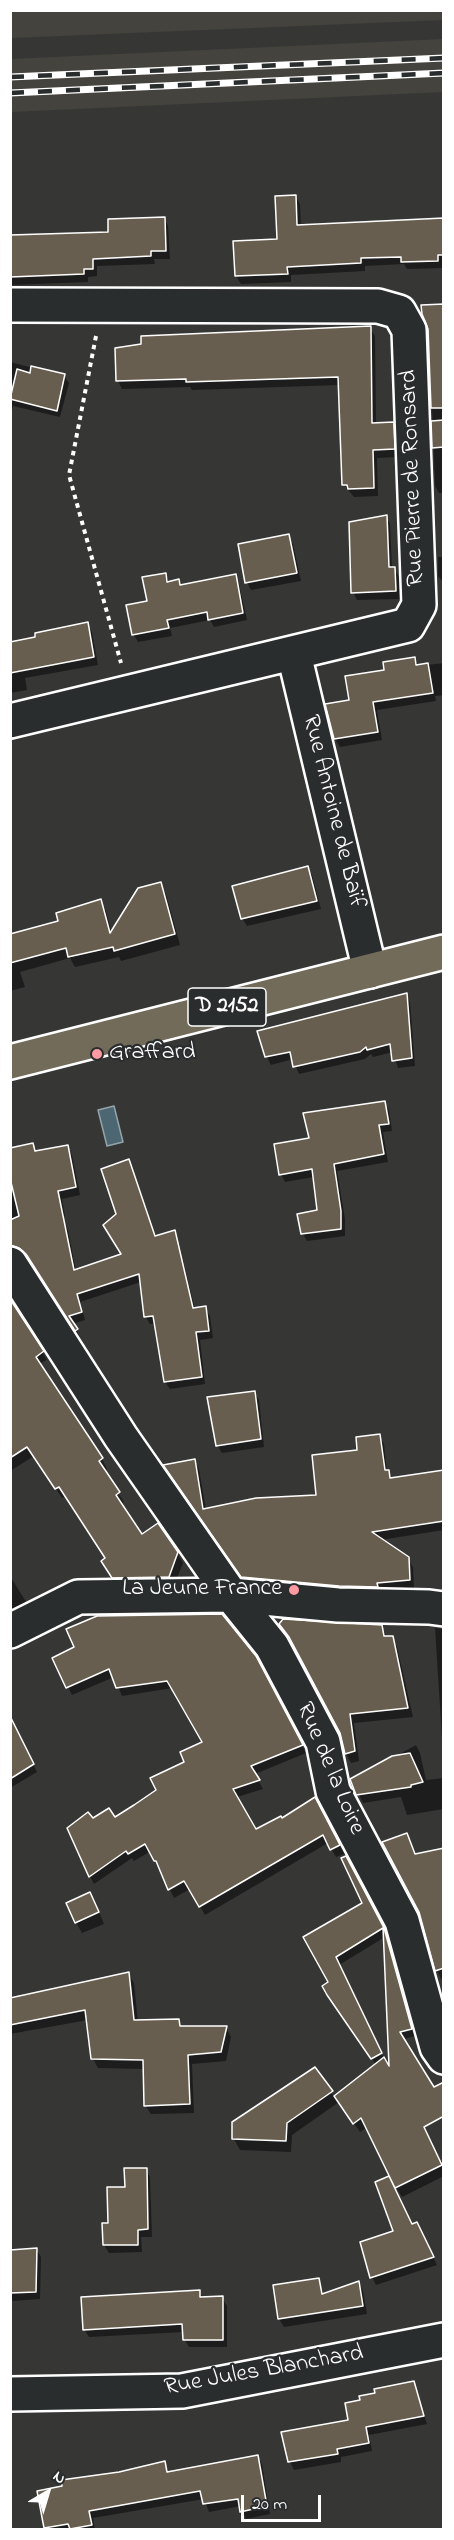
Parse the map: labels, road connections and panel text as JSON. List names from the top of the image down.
{
  "streets": {
    "main road": ["D 2152"],
    "street": [
      "Rue Pierre de Ronsard",
      "Rue Antoine de Baïf",
      "Rue de la Loire",
      "Rue Jules Blanchard"
    ]
  },
  "crossings": [
    ["Rue Pierre de Ronsard", "Rue Antoine de Baïf"],
    ["Rue Antoine de Baïf", "D 2152"]
  ],
  "places": ["Graffard", "La Jeune France"],
  "scale_bar": "20 m",
  "north": "top right"
}
